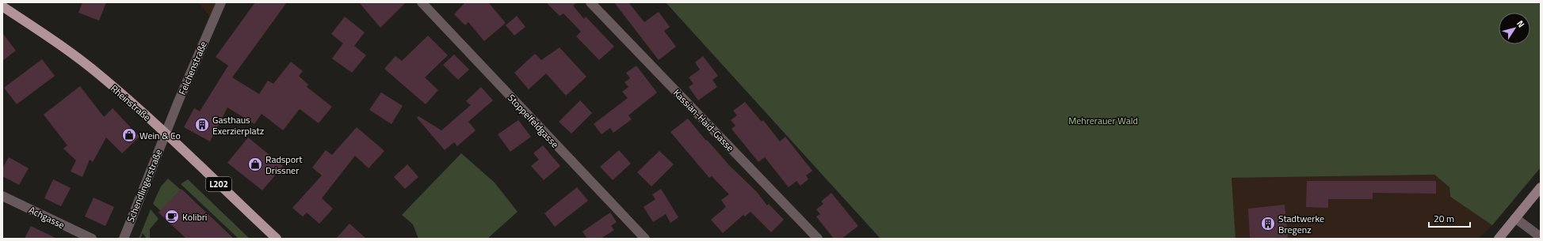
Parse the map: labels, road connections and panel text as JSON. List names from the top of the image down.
{
  "streets": {
    "main road": ["Rheinstraße", "L202"],
    "street": [
      "Felchenstraße",
      "Kassian-Haid-Gasse",
      "Stoppelfeldgasse",
      "Schendlingerstraße",
      "Achgasse"
    ]
  },
  "crossings": [
    ["Felchenstraße", "Rheinstraße"],
    ["Felchenstraße", "Schendlingerstraße"],
    ["Rheinstraße", "Schendlingerstraße"]
  ],
  "parks": ["Mehrerauer Wald"],
  "places": {
    "building": ["Gasthaus Exerzierplatz", "Stadtwerke Bregenz"],
    "shop": ["Wein & Co", "Radsport Drissner"],
    "cafe": ["Kolibri"]
  },
  "scale_bar": "20 m",
  "north": "top right"
}
